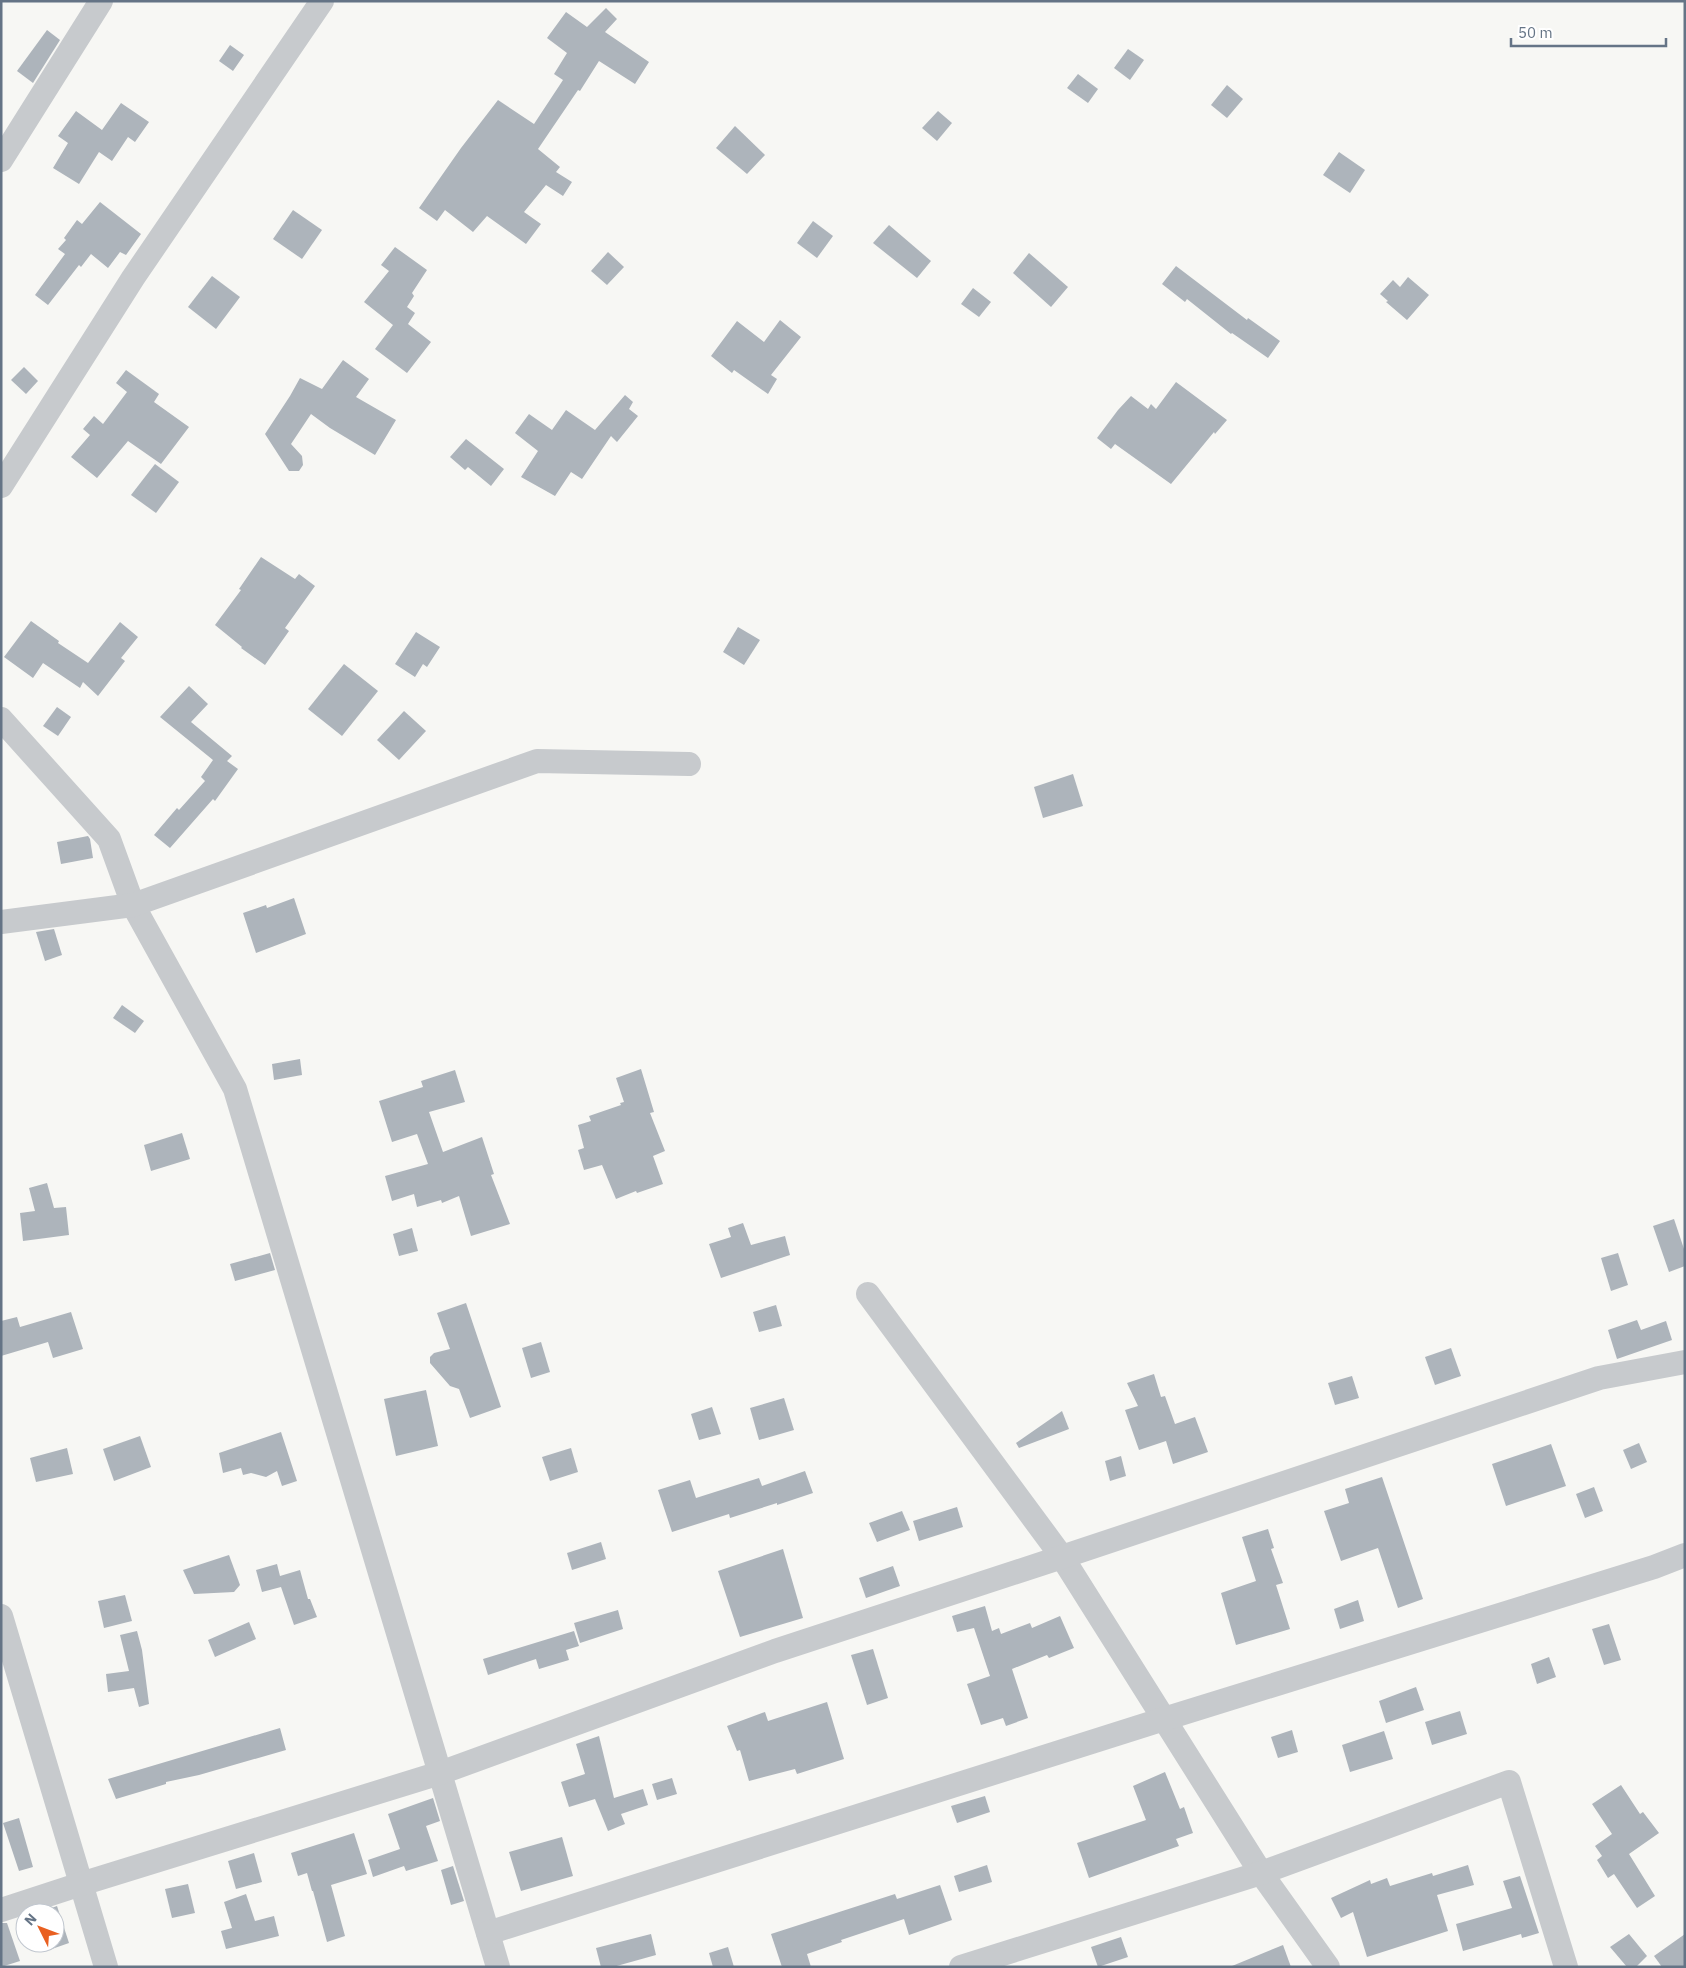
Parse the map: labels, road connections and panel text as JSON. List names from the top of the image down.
{
  "scale_bar": "50 m",
  "north": "top left"
}
